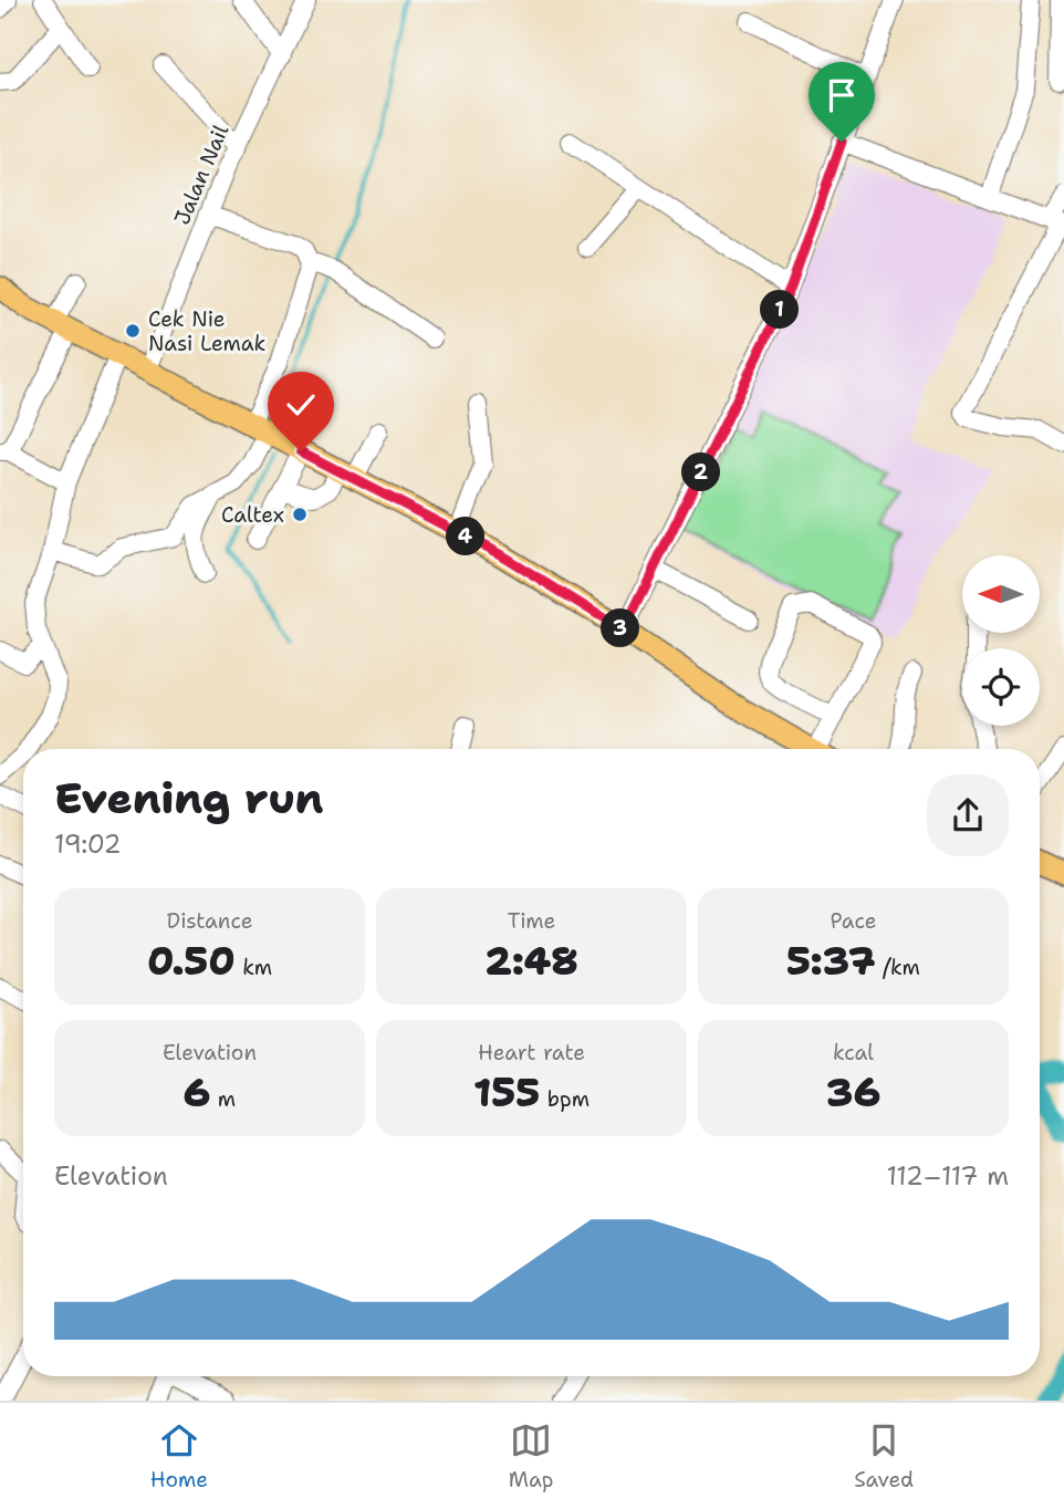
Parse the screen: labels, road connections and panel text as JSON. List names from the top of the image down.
{
  "streets": {
    "street": ["Jalan Nail"]
  },
  "places": ["Cek Nie Nasi Lemak", "Caltex"],
  "north": "left",
  "page": {
    "pins": [
      "1",
      "2",
      "4",
      "3"
    ],
    "heading": ["Evening run", "19:02"],
    "stats": [
      ["Distance", "0.50 km"],
      ["Time", "2:48"],
      ["Pace", "5:37 /km"],
      ["Elevation", "6 m"],
      ["Heart rate", "155 bpm"],
      ["kcal", "36"]
    ],
    "chart": ["Elevation", "112–117 m"],
    "tabs": ["Home", "Map", "Saved"]
  }
}
